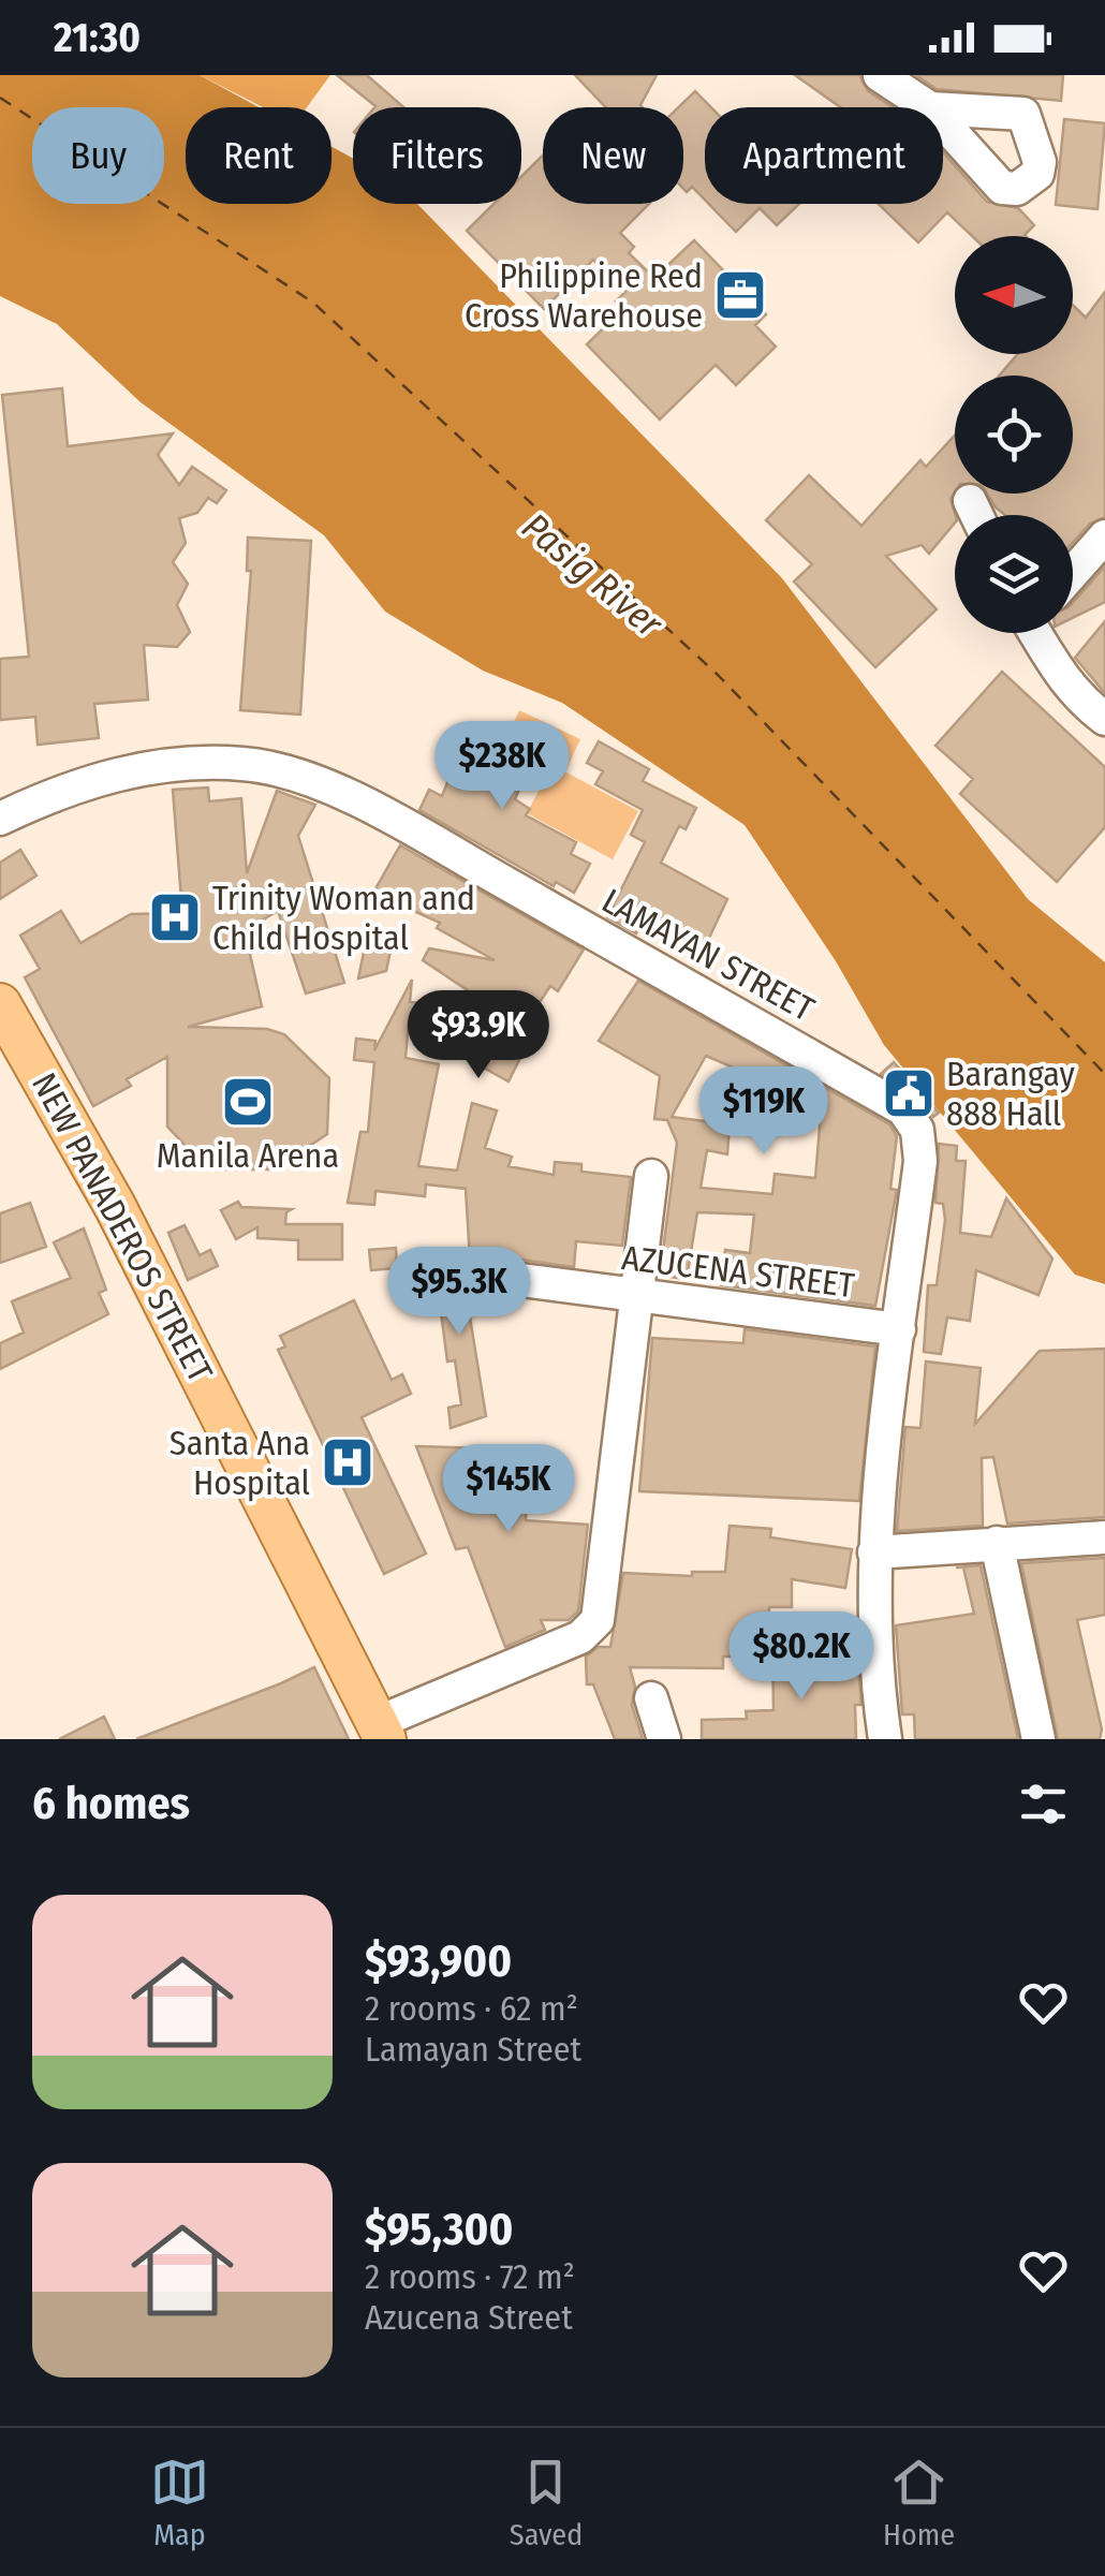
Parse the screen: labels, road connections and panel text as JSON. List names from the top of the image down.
{
  "streets": {
    "main road": ["NEW PANADEROS STREET"],
    "street": ["LAMAYAN STREET", "AZUCENA STREET"]
  },
  "crossings": [
    ["LAMAYAN STREET", "AZUCENA STREET"]
  ],
  "water": ["Pasig River"],
  "places": {
    "office": ["Philippine Red Cross Warehouse"],
    "hospital": ["Trinity Woman and Child Hospital", "Santa Ana Hospital"],
    "public building": ["Barangay 888 Hall"],
    "sports": ["Manila Arena"]
  },
  "north": "left",
  "page": {
    "status": "21:30",
    "chip": [
      "Buy",
      "Rent",
      "Filters",
      "New",
      "Apartment"
    ],
    "price": [
      "$238K",
      "$93.9K",
      "$119K",
      "$95.3K",
      "$145K",
      "$80.2K"
    ],
    "heading": "6 homes",
    "list": [
      {
        "name": "$93,900",
        "note": "2 rooms · 62 m² · Lamayan Street"
      },
      {
        "name": "$95,300",
        "note": "2 rooms · 72 m² · Azucena Street"
      }
    ],
    "tabs": ["Map", "Saved", "Home"]
  }
}
